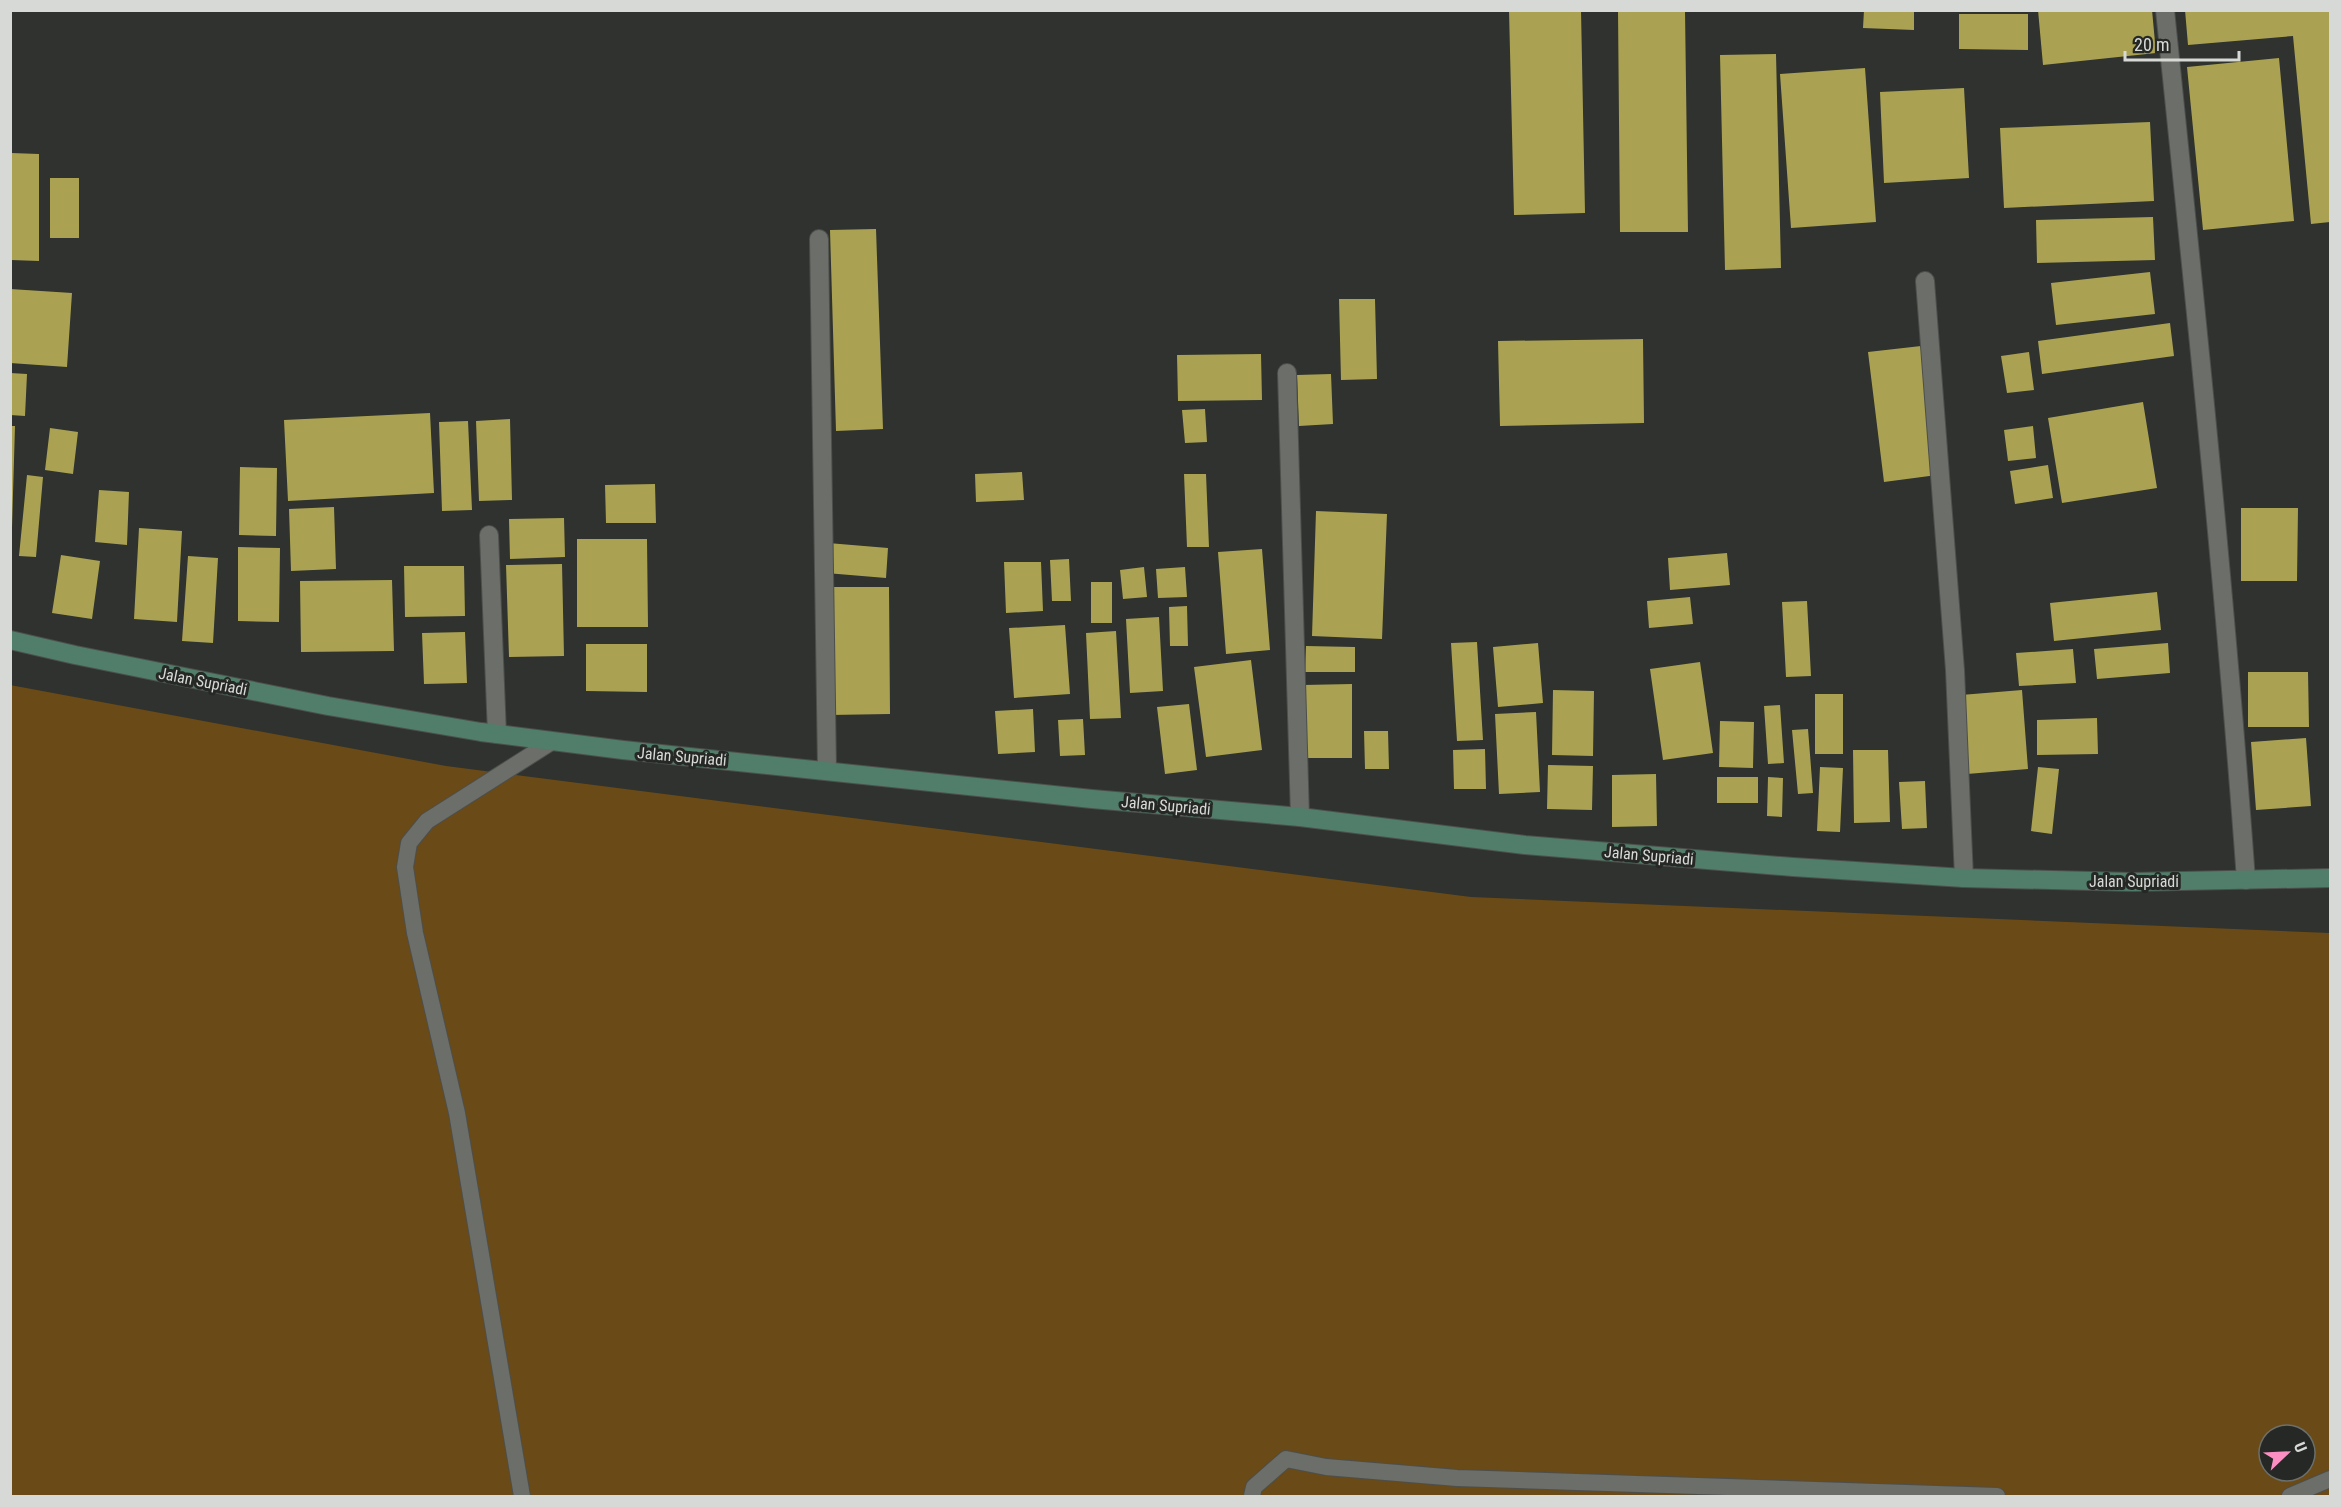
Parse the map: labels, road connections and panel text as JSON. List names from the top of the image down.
{
  "streets": {
    "main road": ["Jalan Supriadi"]
  },
  "scale_bar": "20 m",
  "north": "top right"
}
